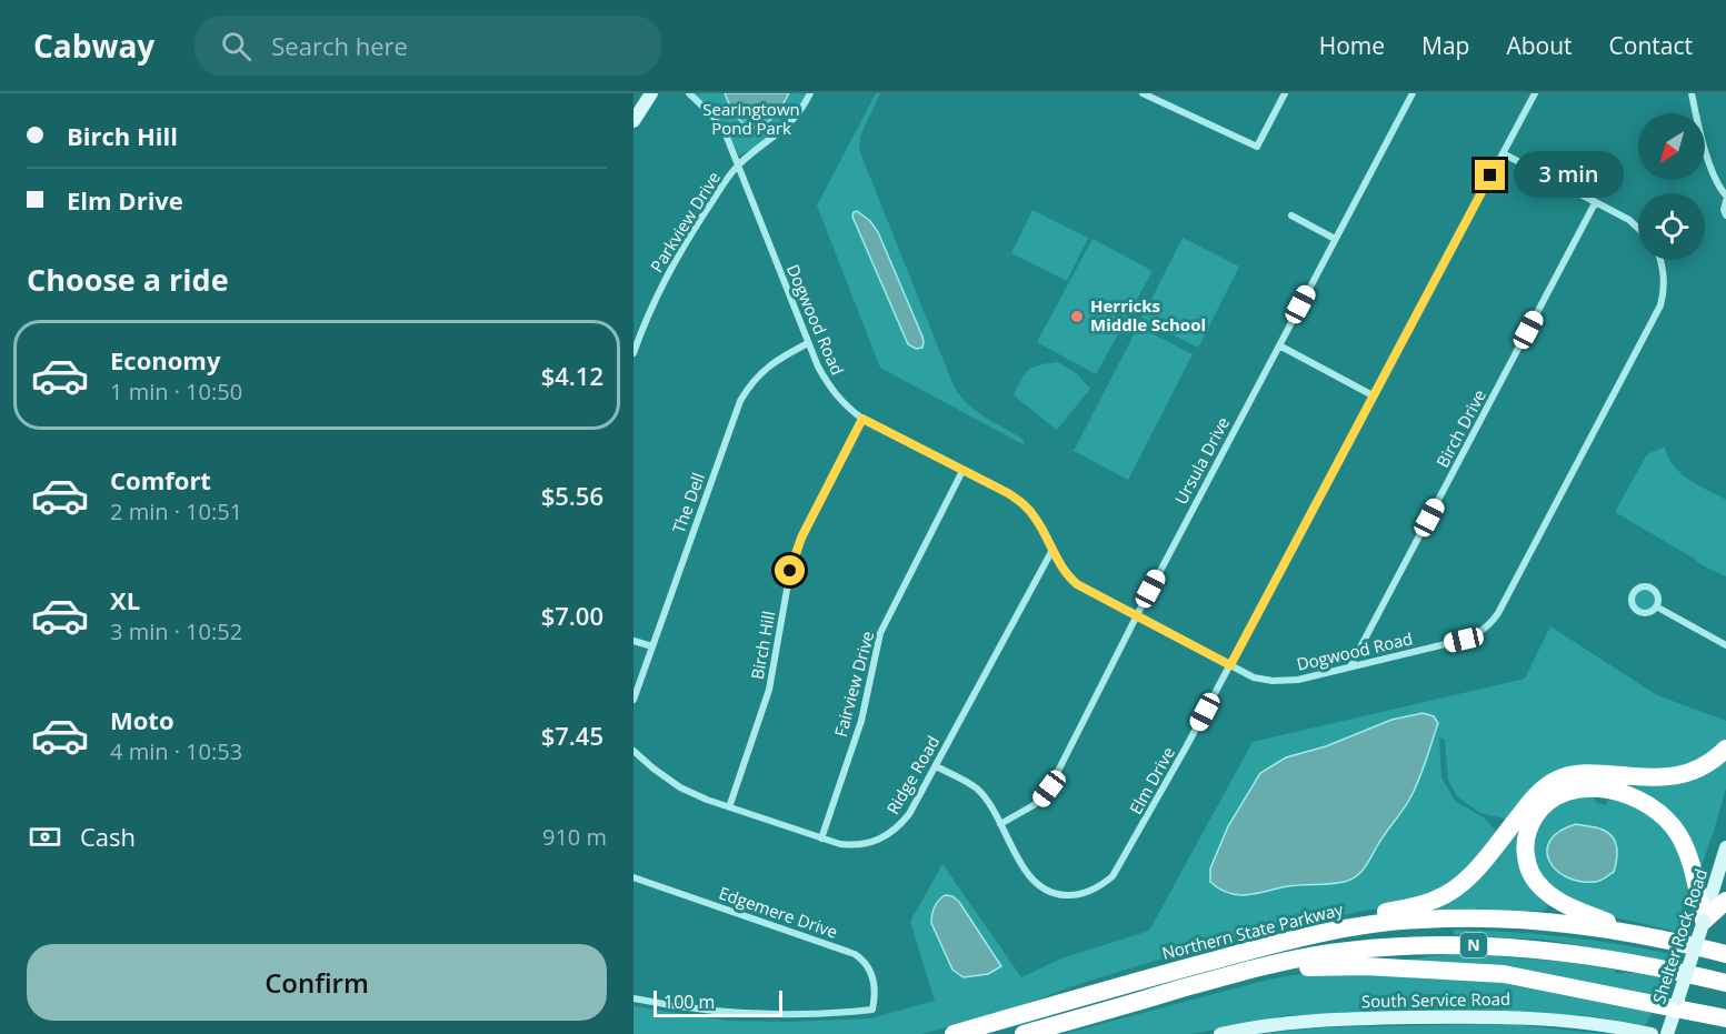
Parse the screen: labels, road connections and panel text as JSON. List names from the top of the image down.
{
  "streets": {
    "highway": ["Northern State Parkway", "N"],
    "main road": ["Shelter Rock Road", "South Service Road"],
    "street": [
      "Parkview Drive",
      "Dogwood Road",
      "Birch Drive",
      "Ursula Drive",
      "The Dell",
      "Birch Hill",
      "Fairview Drive",
      "Ridge Road",
      "Elm Drive",
      "Edgemere Drive"
    ]
  },
  "crossings": [
    ["Parkview Drive", "Dogwood Road"],
    ["Dogwood Road", "Birch Drive"],
    ["Dogwood Road", "Ursula Drive"],
    ["Dogwood Road", "The Dell"],
    ["Dogwood Road", "Birch Hill"],
    ["Dogwood Road", "Fairview Drive"],
    ["Dogwood Road", "Ridge Road"],
    ["Dogwood Road", "Elm Drive"],
    ["Ursula Drive", "Elm Drive"],
    ["Birch Hill", "Ridge Road"],
    ["Fairview Drive", "Ridge Road"],
    ["Ridge Road", "Elm Drive"]
  ],
  "parks": ["Searingtown Pond Park"],
  "places": ["Herricks Middle School"],
  "scale_bar": "100 m",
  "north": "bottom left",
  "page": {
    "header": "Cabway",
    "search": "Search here",
    "nav": [
      "Home",
      "Map",
      "About",
      "Contact"
    ],
    "banner": ["Birch Hill", "Elm Drive"],
    "bubble": "3 min",
    "heading": "Choose a ride",
    "list": [
      {
        "name": "Economy",
        "note": "1 min · 10:50",
        "value": "$4.12"
      },
      {
        "name": "Comfort",
        "note": "2 min · 10:51",
        "value": "$5.56"
      },
      {
        "name": "XL",
        "note": "3 min · 10:52",
        "value": "$7.00"
      },
      {
        "name": "Moto",
        "note": "4 min · 10:53",
        "value": "$7.45"
      }
    ],
    "pay": ["Cash", "910 m"],
    "buttons": "Confirm",
    "scale": "100 m"
  }
}
